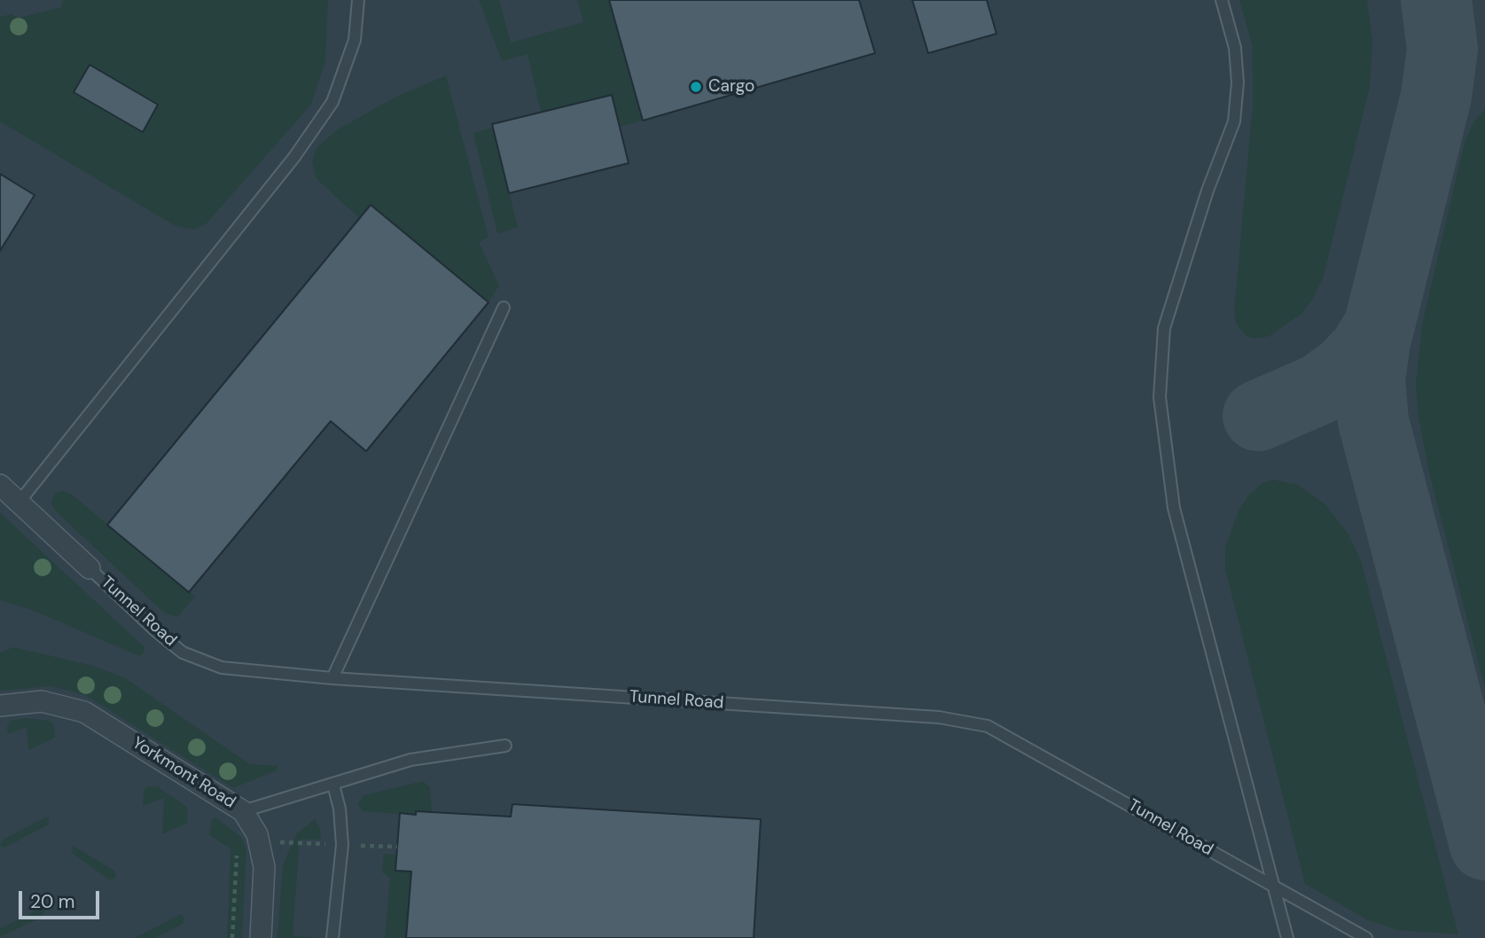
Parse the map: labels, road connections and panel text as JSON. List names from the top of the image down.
{
  "streets": {
    "street": ["Tunnel Road", "Yorkmont Road"]
  },
  "places": ["Cargo"],
  "scale_bar": "20 m"
}
